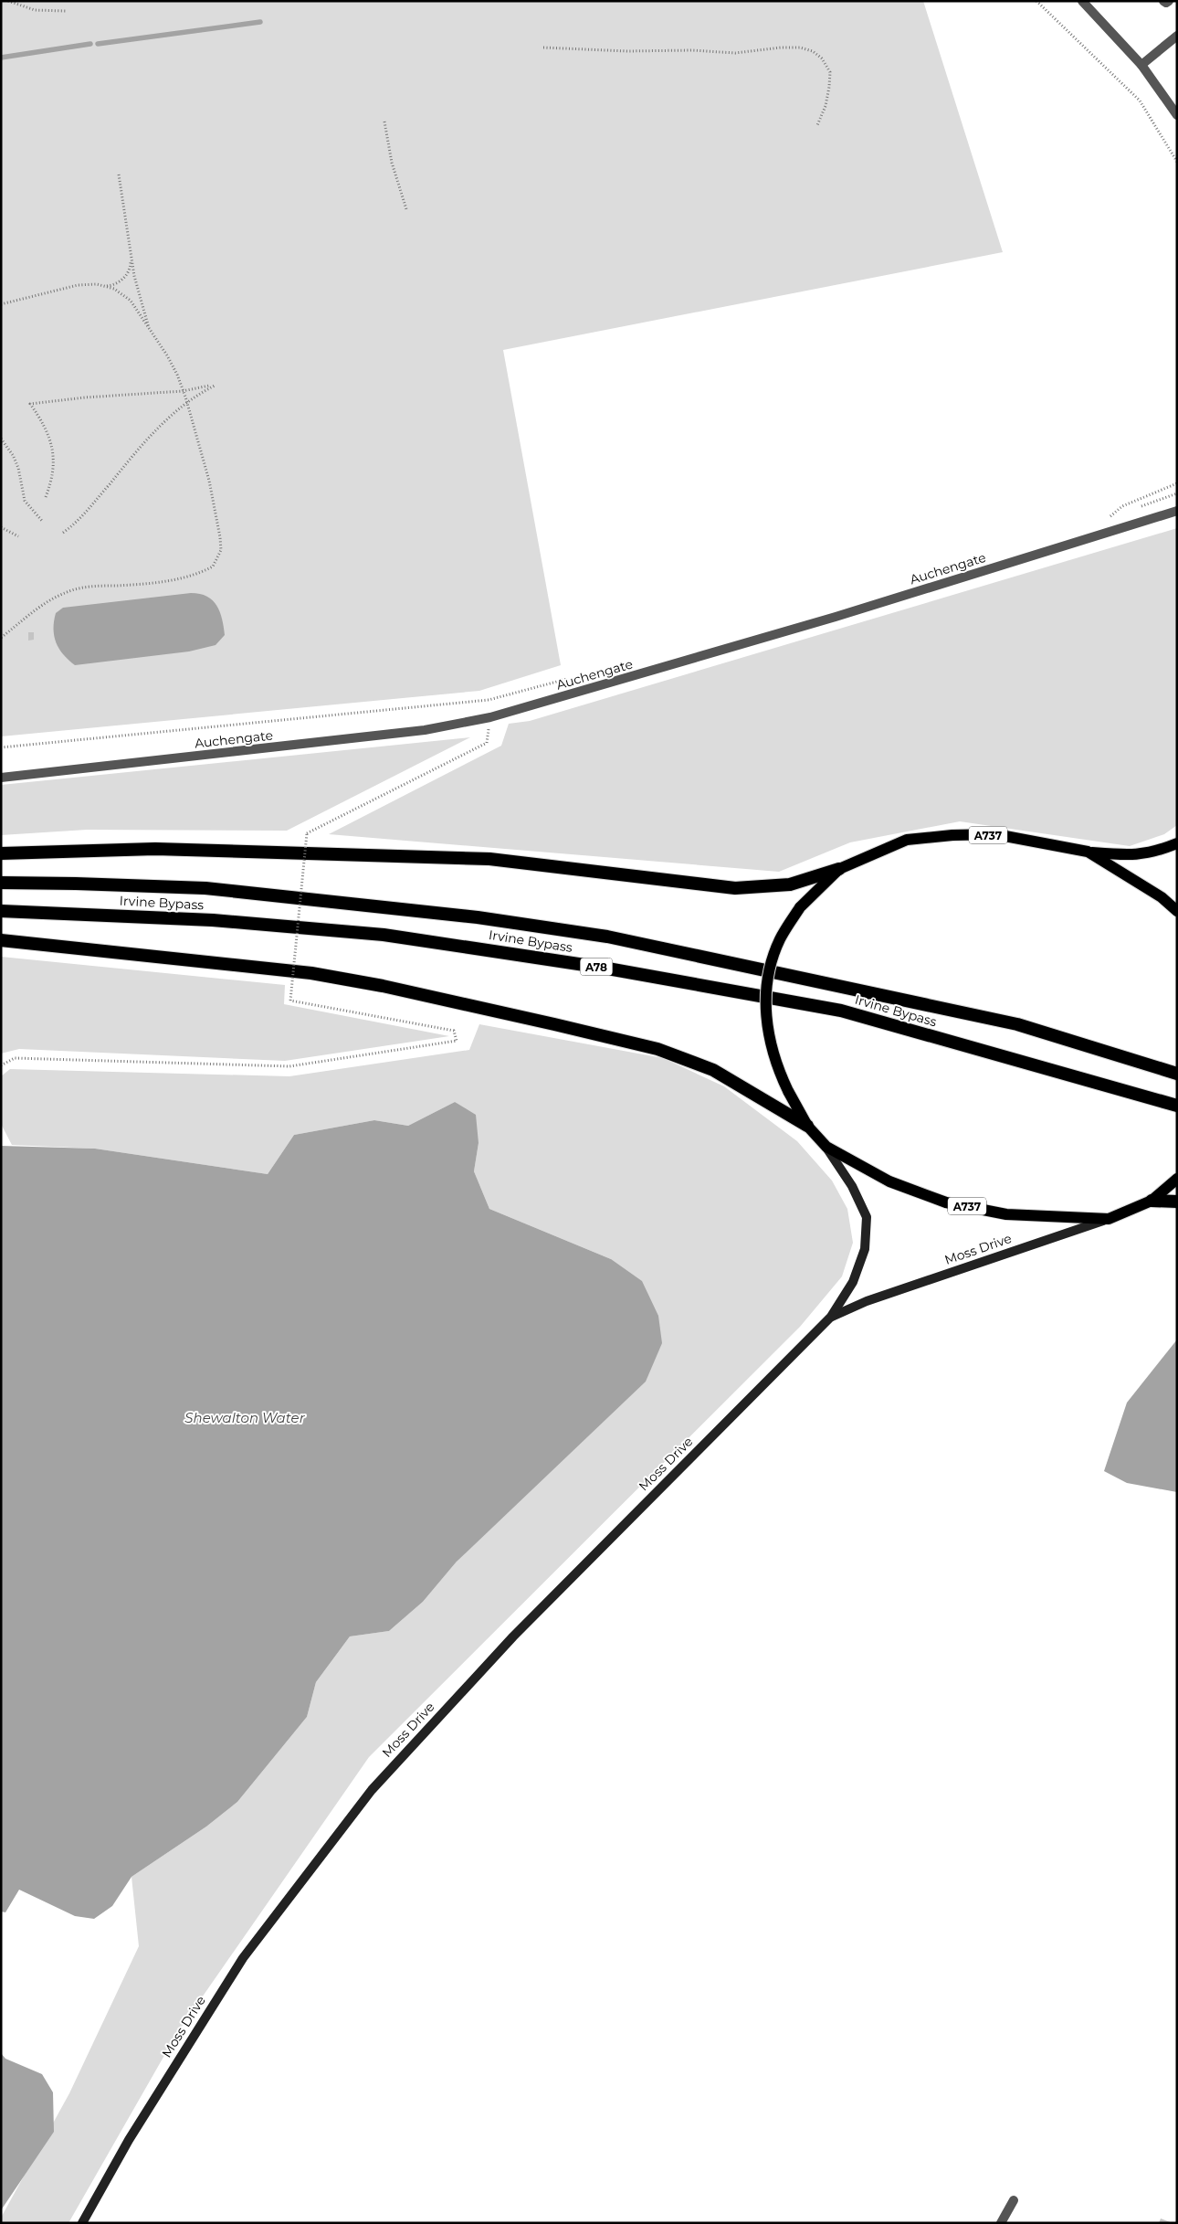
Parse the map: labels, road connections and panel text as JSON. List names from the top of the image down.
{
  "streets": {
    "highway": ["Irvine Bypass", "A78"],
    "main road": ["A737", "Moss Drive"],
    "street": ["Auchengate"]
  },
  "crossings": [
    ["A737", "Moss Drive"]
  ],
  "water": ["Shewalton Water"]
}
